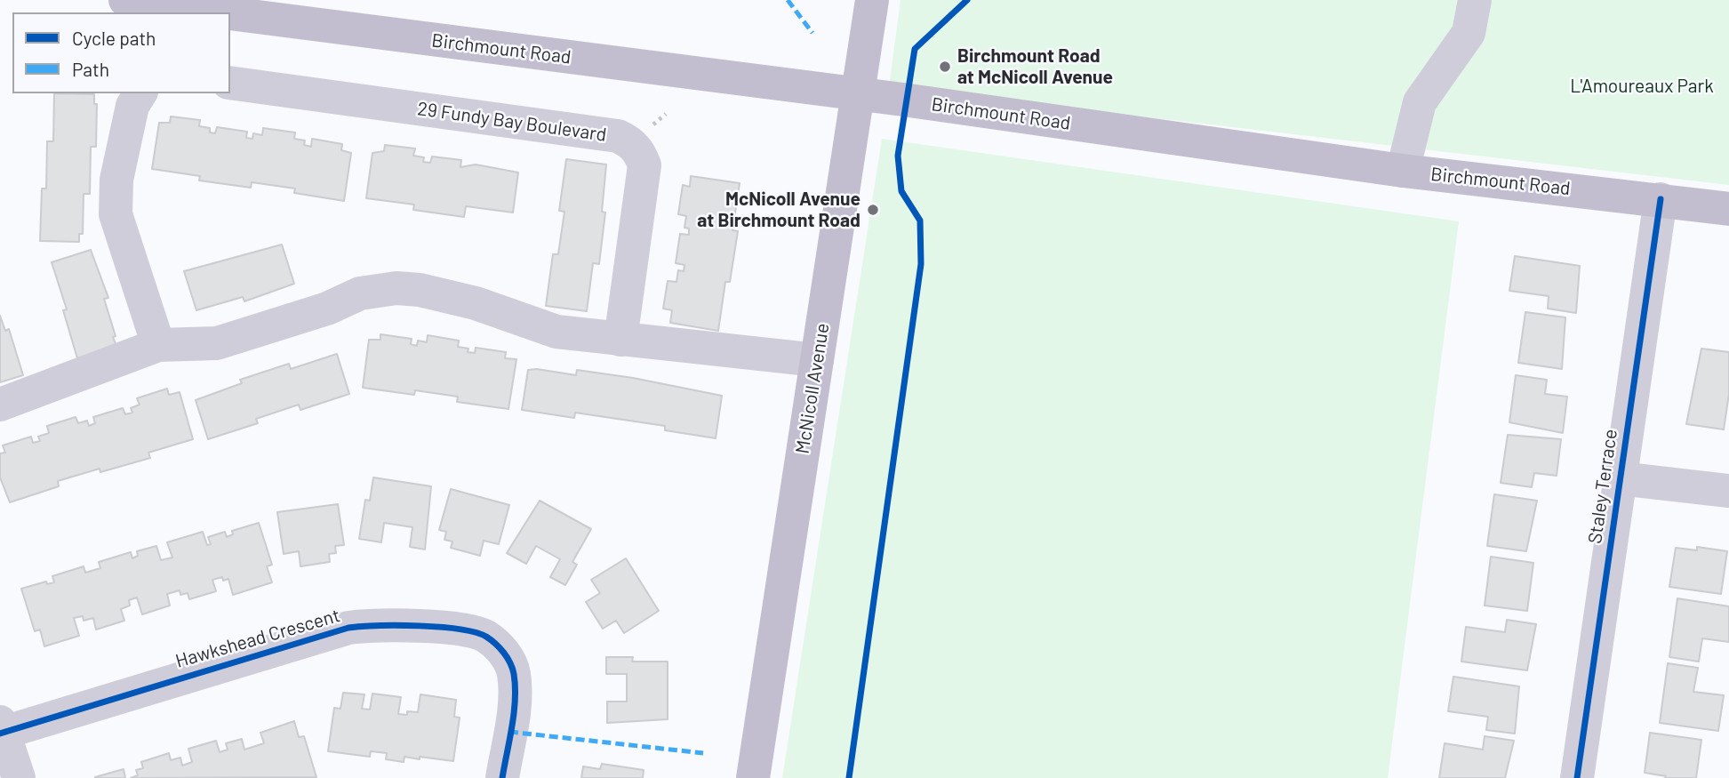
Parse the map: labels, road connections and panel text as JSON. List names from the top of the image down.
{
  "streets": {
    "main road": ["Birchmount Road", "McNicoll Avenue"],
    "street": ["29 Fundy Bay Boulevard", "Staley Terrace", "Hawkshead Crescent"]
  },
  "crossings": [
    ["Birchmount Road", "McNicoll Avenue"],
    ["Birchmount Road", "Staley Terrace"]
  ],
  "parks": ["L'Amoureaux Park"],
  "places": ["Birchmount Road at McNicoll Avenue", "McNicoll Avenue at Birchmount Road"],
  "legend": ["Cycle path", "Path"]
}
